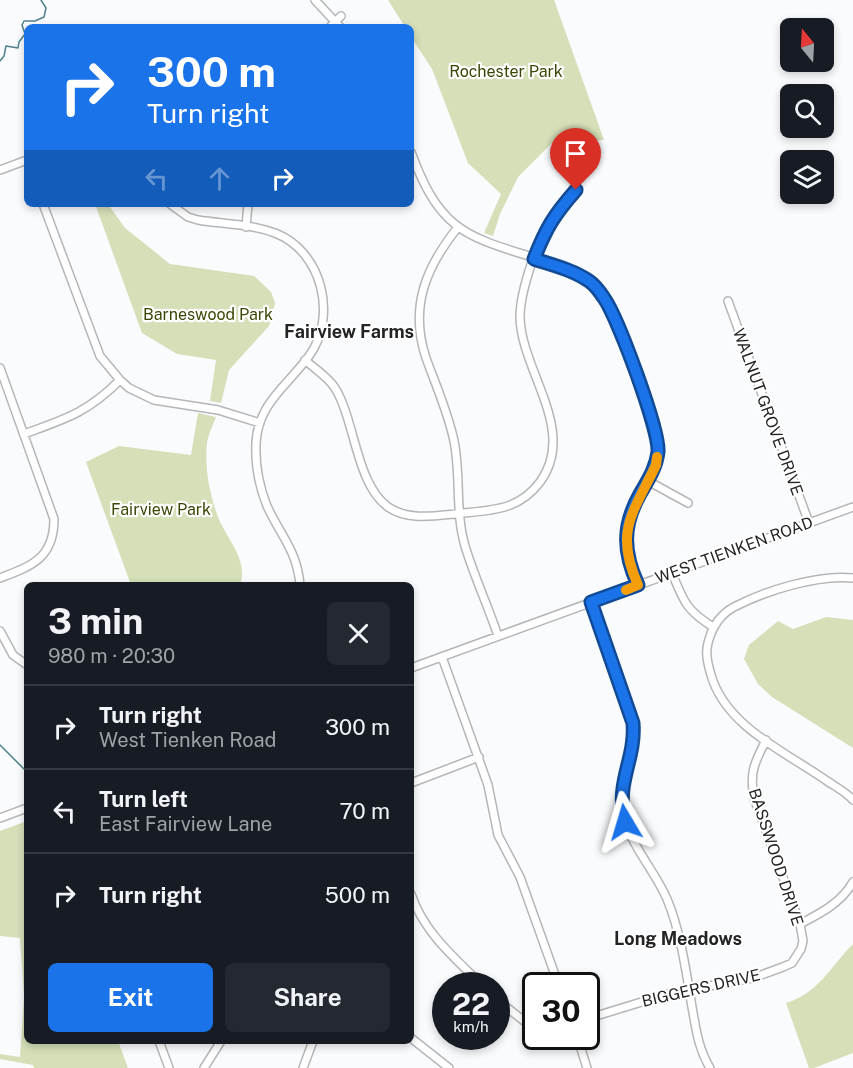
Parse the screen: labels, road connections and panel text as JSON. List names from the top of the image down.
{
  "streets": {
    "street": [
      "WALNUT GROVE DRIVE",
      "WEST TIENKEN ROAD",
      "BASSWOOD DRIVE",
      "BIGGERS DRIVE"
    ]
  },
  "crossings": [
    ["WALNUT GROVE DRIVE", "WEST TIENKEN ROAD"],
    ["BASSWOOD DRIVE", "BIGGERS DRIVE"]
  ],
  "districts": ["Fairview Farms", "Long Meadows"],
  "parks": ["Rochester Park", "Barneswood Park", "Fairview Park"],
  "north": "top",
  "page": {
    "turn": ["300 m", "Turn right"],
    "heading": ["3 min", "980 m · 20:30"],
    "list": [
      {
        "name": "Turn right",
        "note": "West Tienken Road",
        "value": "300 m"
      },
      {
        "name": "Turn left",
        "note": "East Fairview Lane",
        "value": "70 m"
      },
      {
        "name": "Turn right",
        "value": "500 m"
      }
    ],
    "buttons": ["Exit", "Share"],
    "speed": "22 km/h",
    "limit": "30"
  }
}
